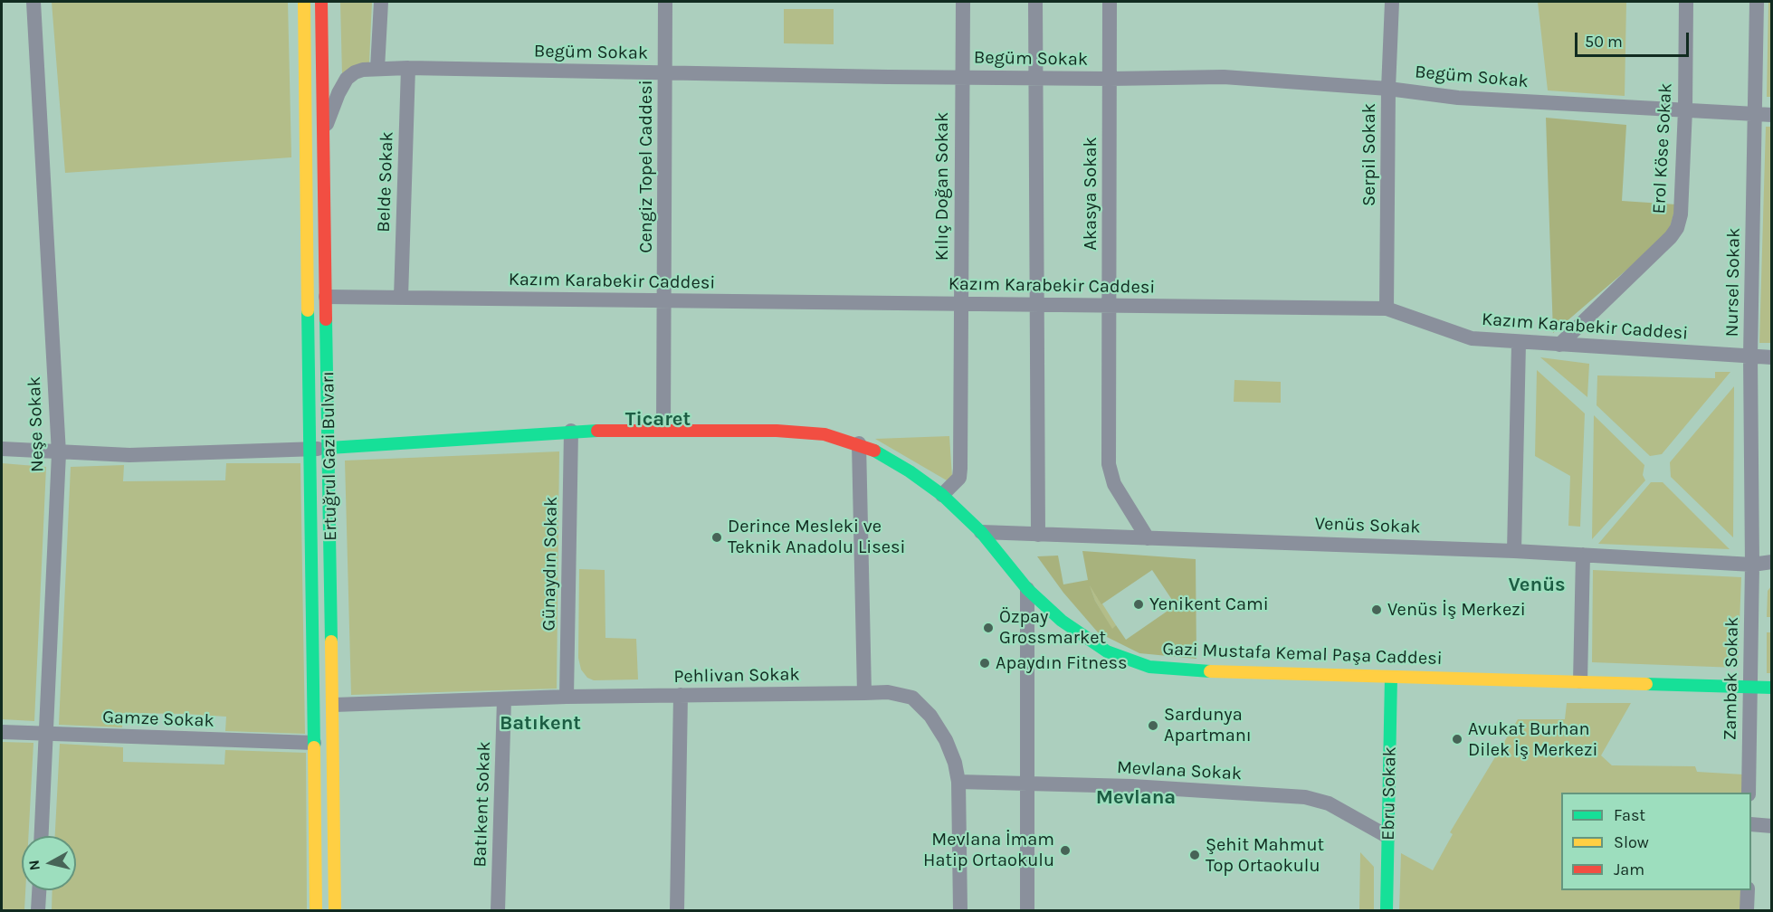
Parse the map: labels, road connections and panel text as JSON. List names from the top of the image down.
{
  "streets": {
    "main road": ["Ertuğrul Gazi Bulvarı", "Gazi Mustafa Kemal Paşa Caddesi", "Ebru Sokak"],
    "street": [
      "Begüm Sokak",
      "Erol Köse Sokak",
      "Serpil Sokak",
      "Cengiz Topel Caddesi",
      "Belde Sokak",
      "Kılıç Doğan Sokak",
      "Akasya Sokak",
      "Kazım Karabekir Caddesi",
      "Nursel Sokak",
      "Neşe Sokak",
      "Venüs Sokak",
      "Günaydın Sokak",
      "Pehlivan Sokak",
      "Zambak Sokak",
      "Gamze Sokak",
      "Mevlana Sokak",
      "Batıkent Sokak"
    ]
  },
  "crossings": [
    ["Begüm Sokak", "Erol Köse Sokak"],
    ["Begüm Sokak", "Serpil Sokak"],
    ["Begüm Sokak", "Cengiz Topel Caddesi"],
    ["Begüm Sokak", "Belde Sokak"],
    ["Begüm Sokak", "Kılıç Doğan Sokak"],
    ["Begüm Sokak", "Akasya Sokak"],
    ["Begüm Sokak", "Nursel Sokak"],
    ["Begüm Sokak", "Ertuğrul Gazi Bulvarı"],
    ["Erol Köse Sokak", "Kazım Karabekir Caddesi"],
    ["Serpil Sokak", "Kazım Karabekir Caddesi"],
    ["Cengiz Topel Caddesi", "Kazım Karabekir Caddesi"],
    ["Cengiz Topel Caddesi", "Gazi Mustafa Kemal Paşa Caddesi"],
    ["Belde Sokak", "Kazım Karabekir Caddesi"],
    ["Kılıç Doğan Sokak", "Kazım Karabekir Caddesi"],
    ["Kılıç Doğan Sokak", "Gazi Mustafa Kemal Paşa Caddesi"],
    ["Akasya Sokak", "Kazım Karabekir Caddesi"],
    ["Akasya Sokak", "Venüs Sokak"],
    ["Kazım Karabekir Caddesi", "Nursel Sokak"],
    ["Kazım Karabekir Caddesi", "Ertuğrul Gazi Bulvarı"],
    ["Nursel Sokak", "Venüs Sokak"],
    ["Nursel Sokak", "Zambak Sokak"],
    ["Neşe Sokak", "Gamze Sokak"],
    ["Ertuğrul Gazi Bulvarı", "Gazi Mustafa Kemal Paşa Caddesi"],
    ["Ertuğrul Gazi Bulvarı", "Pehlivan Sokak"],
    ["Ertuğrul Gazi Bulvarı", "Gamze Sokak"],
    ["Venüs Sokak", "Gazi Mustafa Kemal Paşa Caddesi"],
    ["Venüs Sokak", "Zambak Sokak"],
    ["Günaydın Sokak", "Gazi Mustafa Kemal Paşa Caddesi"],
    ["Günaydın Sokak", "Pehlivan Sokak"],
    ["Gazi Mustafa Kemal Paşa Caddesi", "Zambak Sokak"],
    ["Gazi Mustafa Kemal Paşa Caddesi", "Ebru Sokak"],
    ["Pehlivan Sokak", "Mevlana Sokak"],
    ["Pehlivan Sokak", "Batıkent Sokak"],
    ["Mevlana Sokak", "Ebru Sokak"]
  ],
  "districts": [
    "Ticaret",
    "Venüs",
    "Batıkent",
    "Mevlana"
  ],
  "places": [
    "Derince Mesleki ve Teknik Anadolu Lisesi",
    "Yenikent Cami",
    "Venüs İş Merkezi",
    "Özpay Grossmarket",
    "Apaydın Fitness",
    "Sardunya Apartmanı",
    "Avukat Burhan Dilek İş Merkezi",
    "Mevlana İmam Hatip Ortaokulu",
    "Şehit Mahmut Top Ortaokulu"
  ],
  "legend": ["Fast", "Slow", "Jam"],
  "scale_bar": "50 m",
  "north": "left"
}
